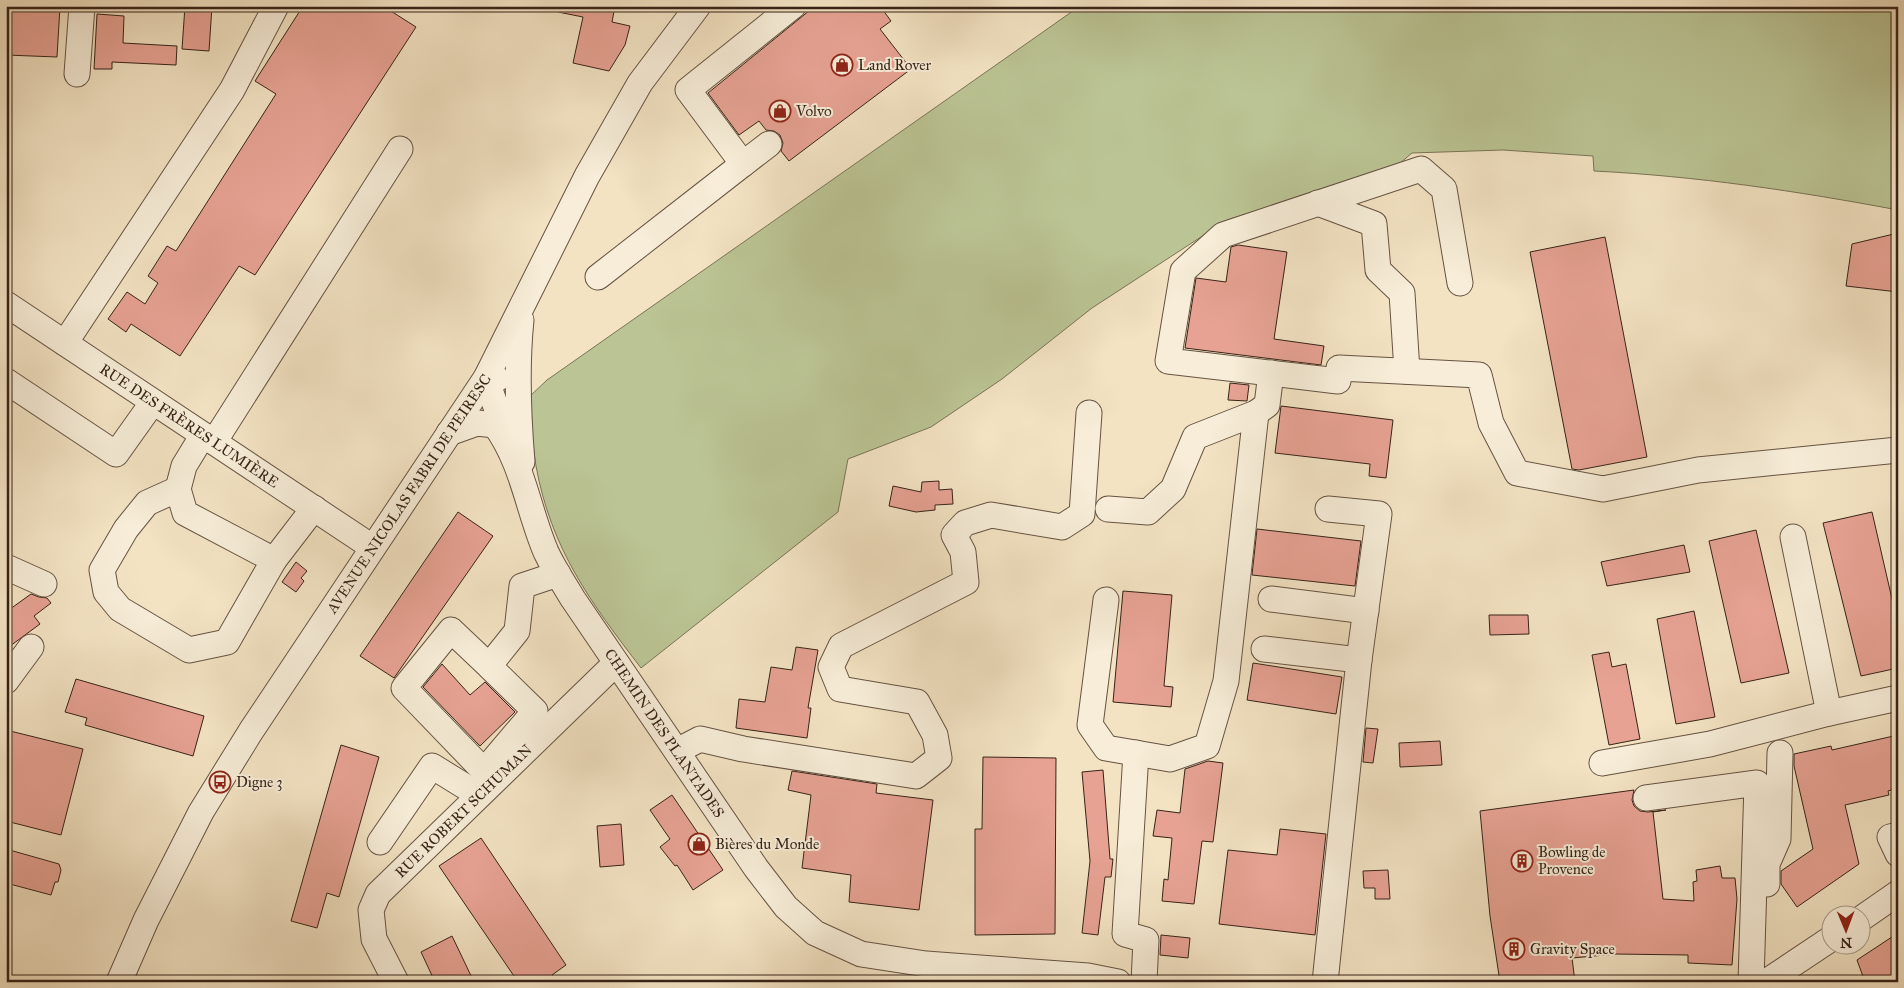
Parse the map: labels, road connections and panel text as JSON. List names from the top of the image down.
{
  "streets": {
    "street": [
      "RUE DES FRÈRES LUMIÈRE",
      "AVENUE NICOLAS FABRI DE PEIRESC",
      "CHEMIN DES PLANTADES",
      "RUE ROBERT SCHUMAN"
    ]
  },
  "crossings": [
    ["RUE DES FRÈRES LUMIÈRE", "AVENUE NICOLAS FABRI DE PEIRESC"],
    ["CHEMIN DES PLANTADES", "RUE ROBERT SCHUMAN"]
  ],
  "places": {
    "shop": ["Land Rover", "Volvo", "Bières du Monde"],
    "bus stop": ["Digne 3"],
    "building": ["Bowling de Provence", "Gravity Space"]
  },
  "north": "bottom"
}
